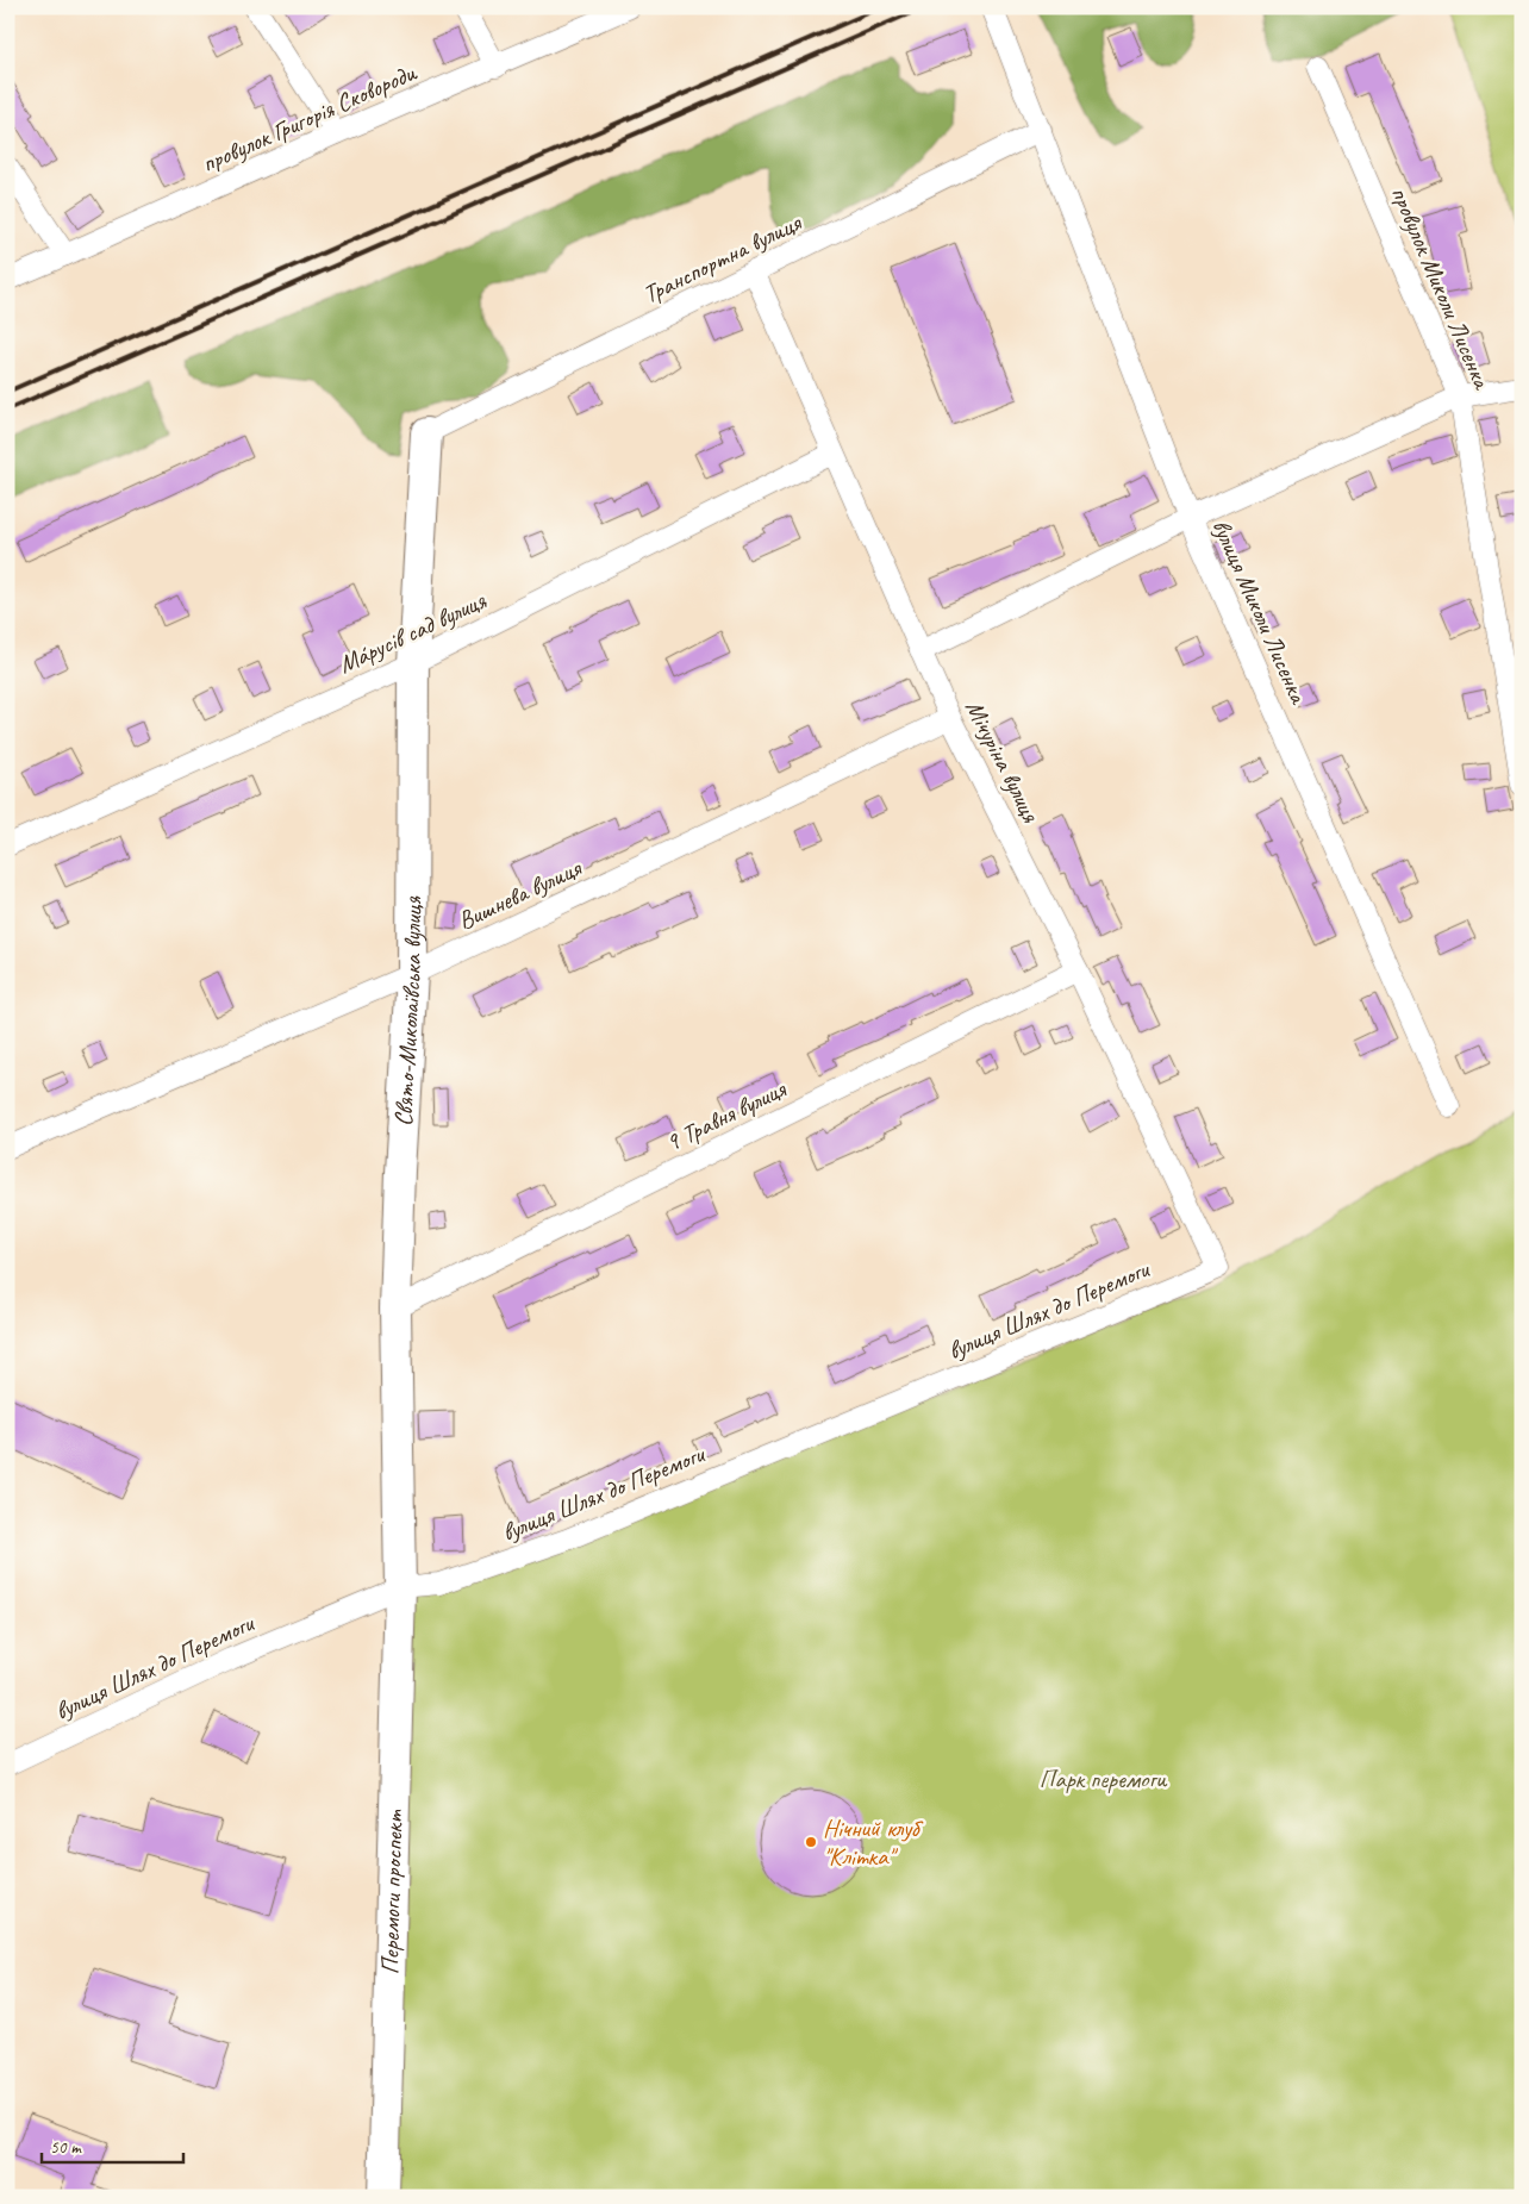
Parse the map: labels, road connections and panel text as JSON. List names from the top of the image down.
{
  "streets": {
    "street": [
      "провулок Григорія Сковороди",
      "Транспортна вулиця",
      "провулок Миколи Лисенка",
      "вулиця Миколи Лисенка",
      "Мáрусів сад вулиця",
      "Мічуріна вулиця",
      "Вишнева вулиця",
      "Свято-Миколаївська вулиця",
      "9 Травня вулиця",
      "вулиця Шлях до Перемоги",
      "Перемоги проспект"
    ]
  },
  "crossings": [
    ["Транспортна вулиця", "вулиця Миколи Лисенка"],
    ["Транспортна вулиця", "Мічуріна вулиця"],
    ["Транспортна вулиця", "Свято-Миколаївська вулиця"],
    ["Мáрусів сад вулиця", "Мічуріна вулиця"],
    ["Мáрусів сад вулиця", "Свято-Миколаївська вулиця"],
    ["Мічуріна вулиця", "Вишнева вулиця"],
    ["Мічуріна вулиця", "9 Травня вулиця"],
    ["Мічуріна вулиця", "вулиця Шлях до Перемоги"],
    ["Вишнева вулиця", "Свято-Миколаївська вулиця"],
    ["Свято-Миколаївська вулиця", "9 Травня вулиця"],
    ["Свято-Миколаївська вулиця", "вулиця Шлях до Перемоги"],
    ["Свято-Миколаївська вулиця", "Перемоги проспект"],
    ["вулиця Шлях до Перемоги", "Перемоги проспект"]
  ],
  "parks": ["Парк перемоги"],
  "places": ["Нічний клуб \"Клітка\""],
  "scale_bar": "50 m"
}
